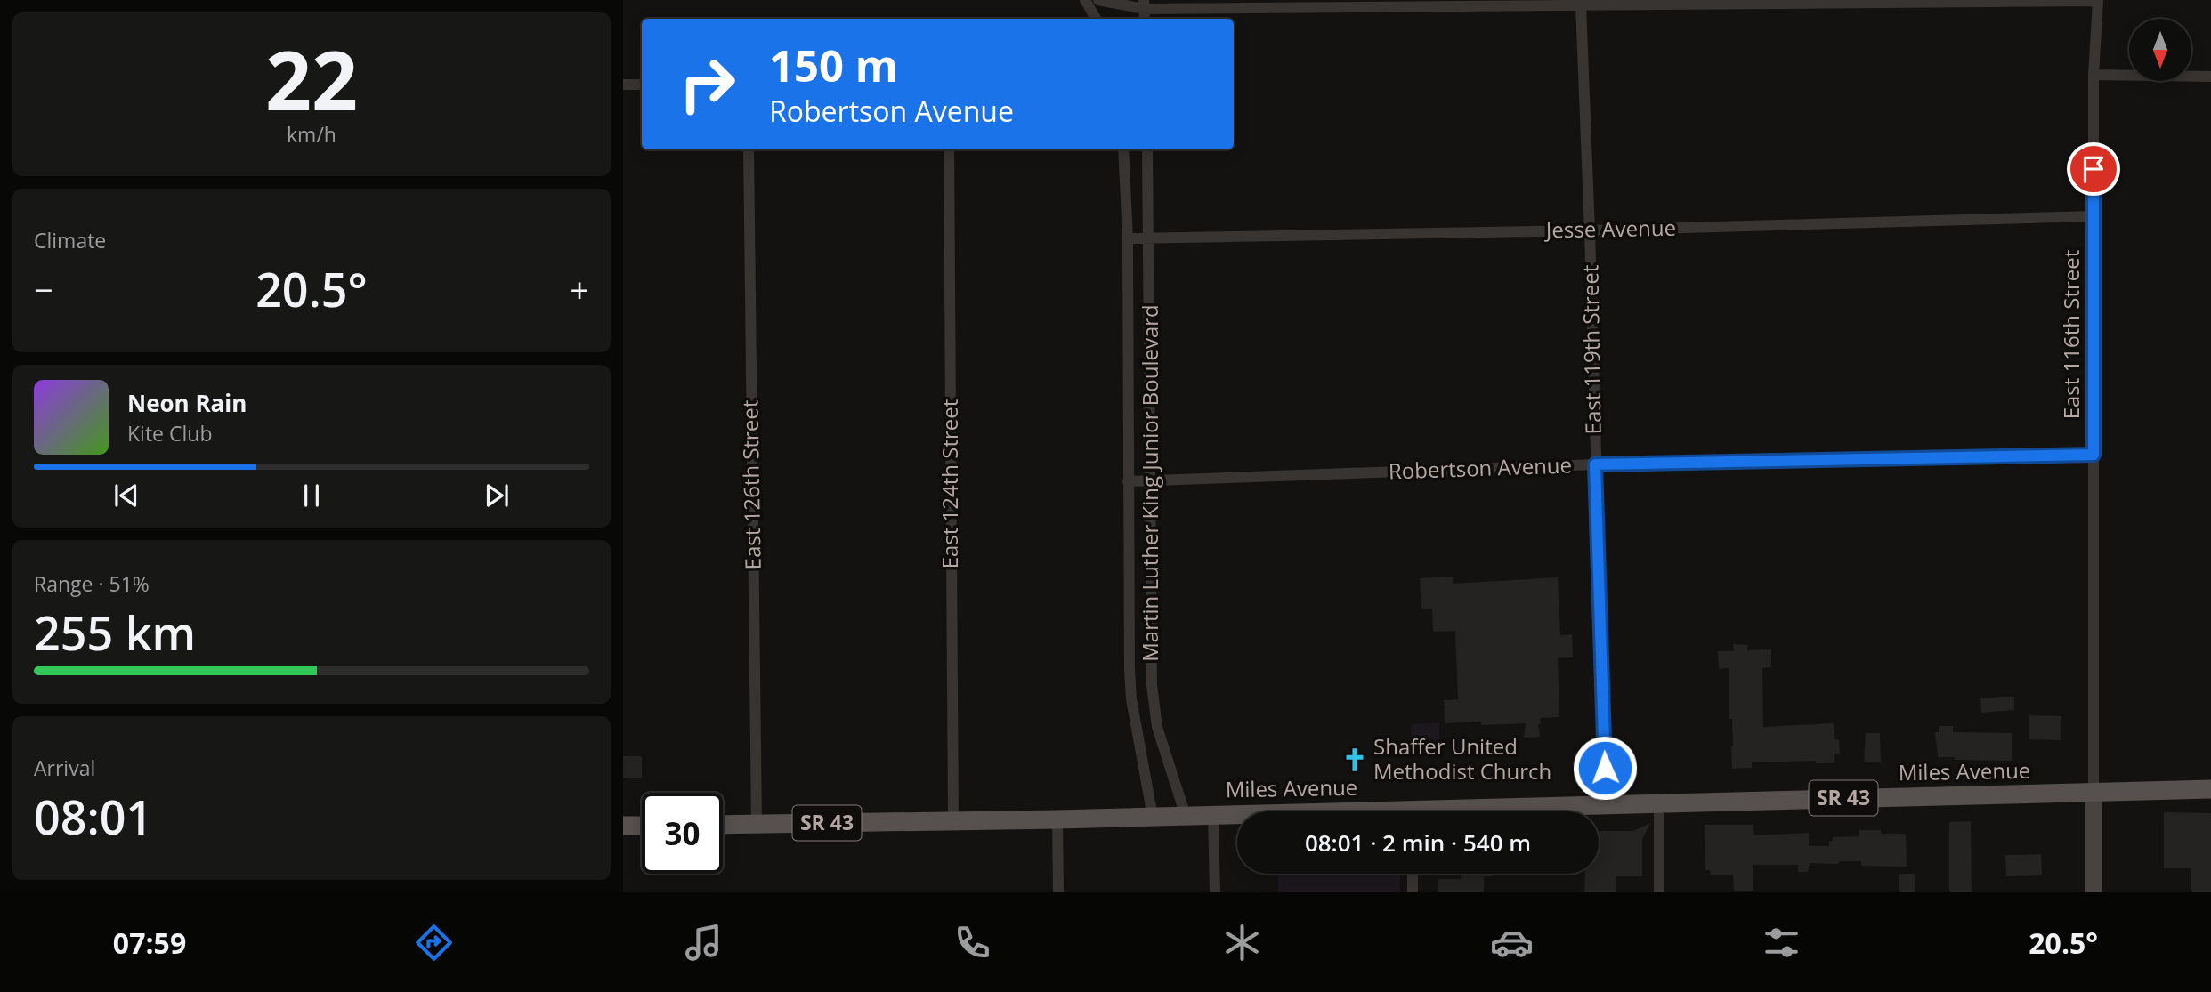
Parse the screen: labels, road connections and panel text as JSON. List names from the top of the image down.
{
  "streets": {
    "main road": ["East 116th Street", "Miles Avenue", "SR 43"],
    "street": [
      "Jesse Avenue",
      "East 119th Street",
      "Robertson Avenue",
      "Martin Luther King Junior Boulevard",
      "East 124th Street",
      "East 126th Street"
    ]
  },
  "crossings": [
    ["Jesse Avenue", "East 116th Street"],
    ["Jesse Avenue", "East 119th Street"],
    ["Jesse Avenue", "Martin Luther King Junior Boulevard"],
    ["East 116th Street", "Robertson Avenue"],
    ["East 116th Street", "Miles Avenue"],
    ["East 119th Street", "Robertson Avenue"],
    ["East 119th Street", "Miles Avenue"],
    ["Robertson Avenue", "Martin Luther King Junior Boulevard"],
    ["Martin Luther King Junior Boulevard", "Miles Avenue"],
    ["East 124th Street", "Miles Avenue"],
    ["East 126th Street", "Miles Avenue"]
  ],
  "places": {
    "church": ["Shaffer United Methodist Church"]
  },
  "north": "bottom",
  "page": {
    "tile": [
      ["22", "km/h"],
      "Climate",
      ["Range · 51%", "255 km"],
      ["Arrival", "08:01"]
    ],
    "turn": ["150 m", "Robertson Avenue"],
    "heat": ["−", "20.5°", "+"],
    "song": ["Neon Rain", "Kite Club"],
    "limit": "30",
    "trip": "08:01 · 2 min · 540 m",
    "tabs": ["07:59", "20.5°"]
  }
}
